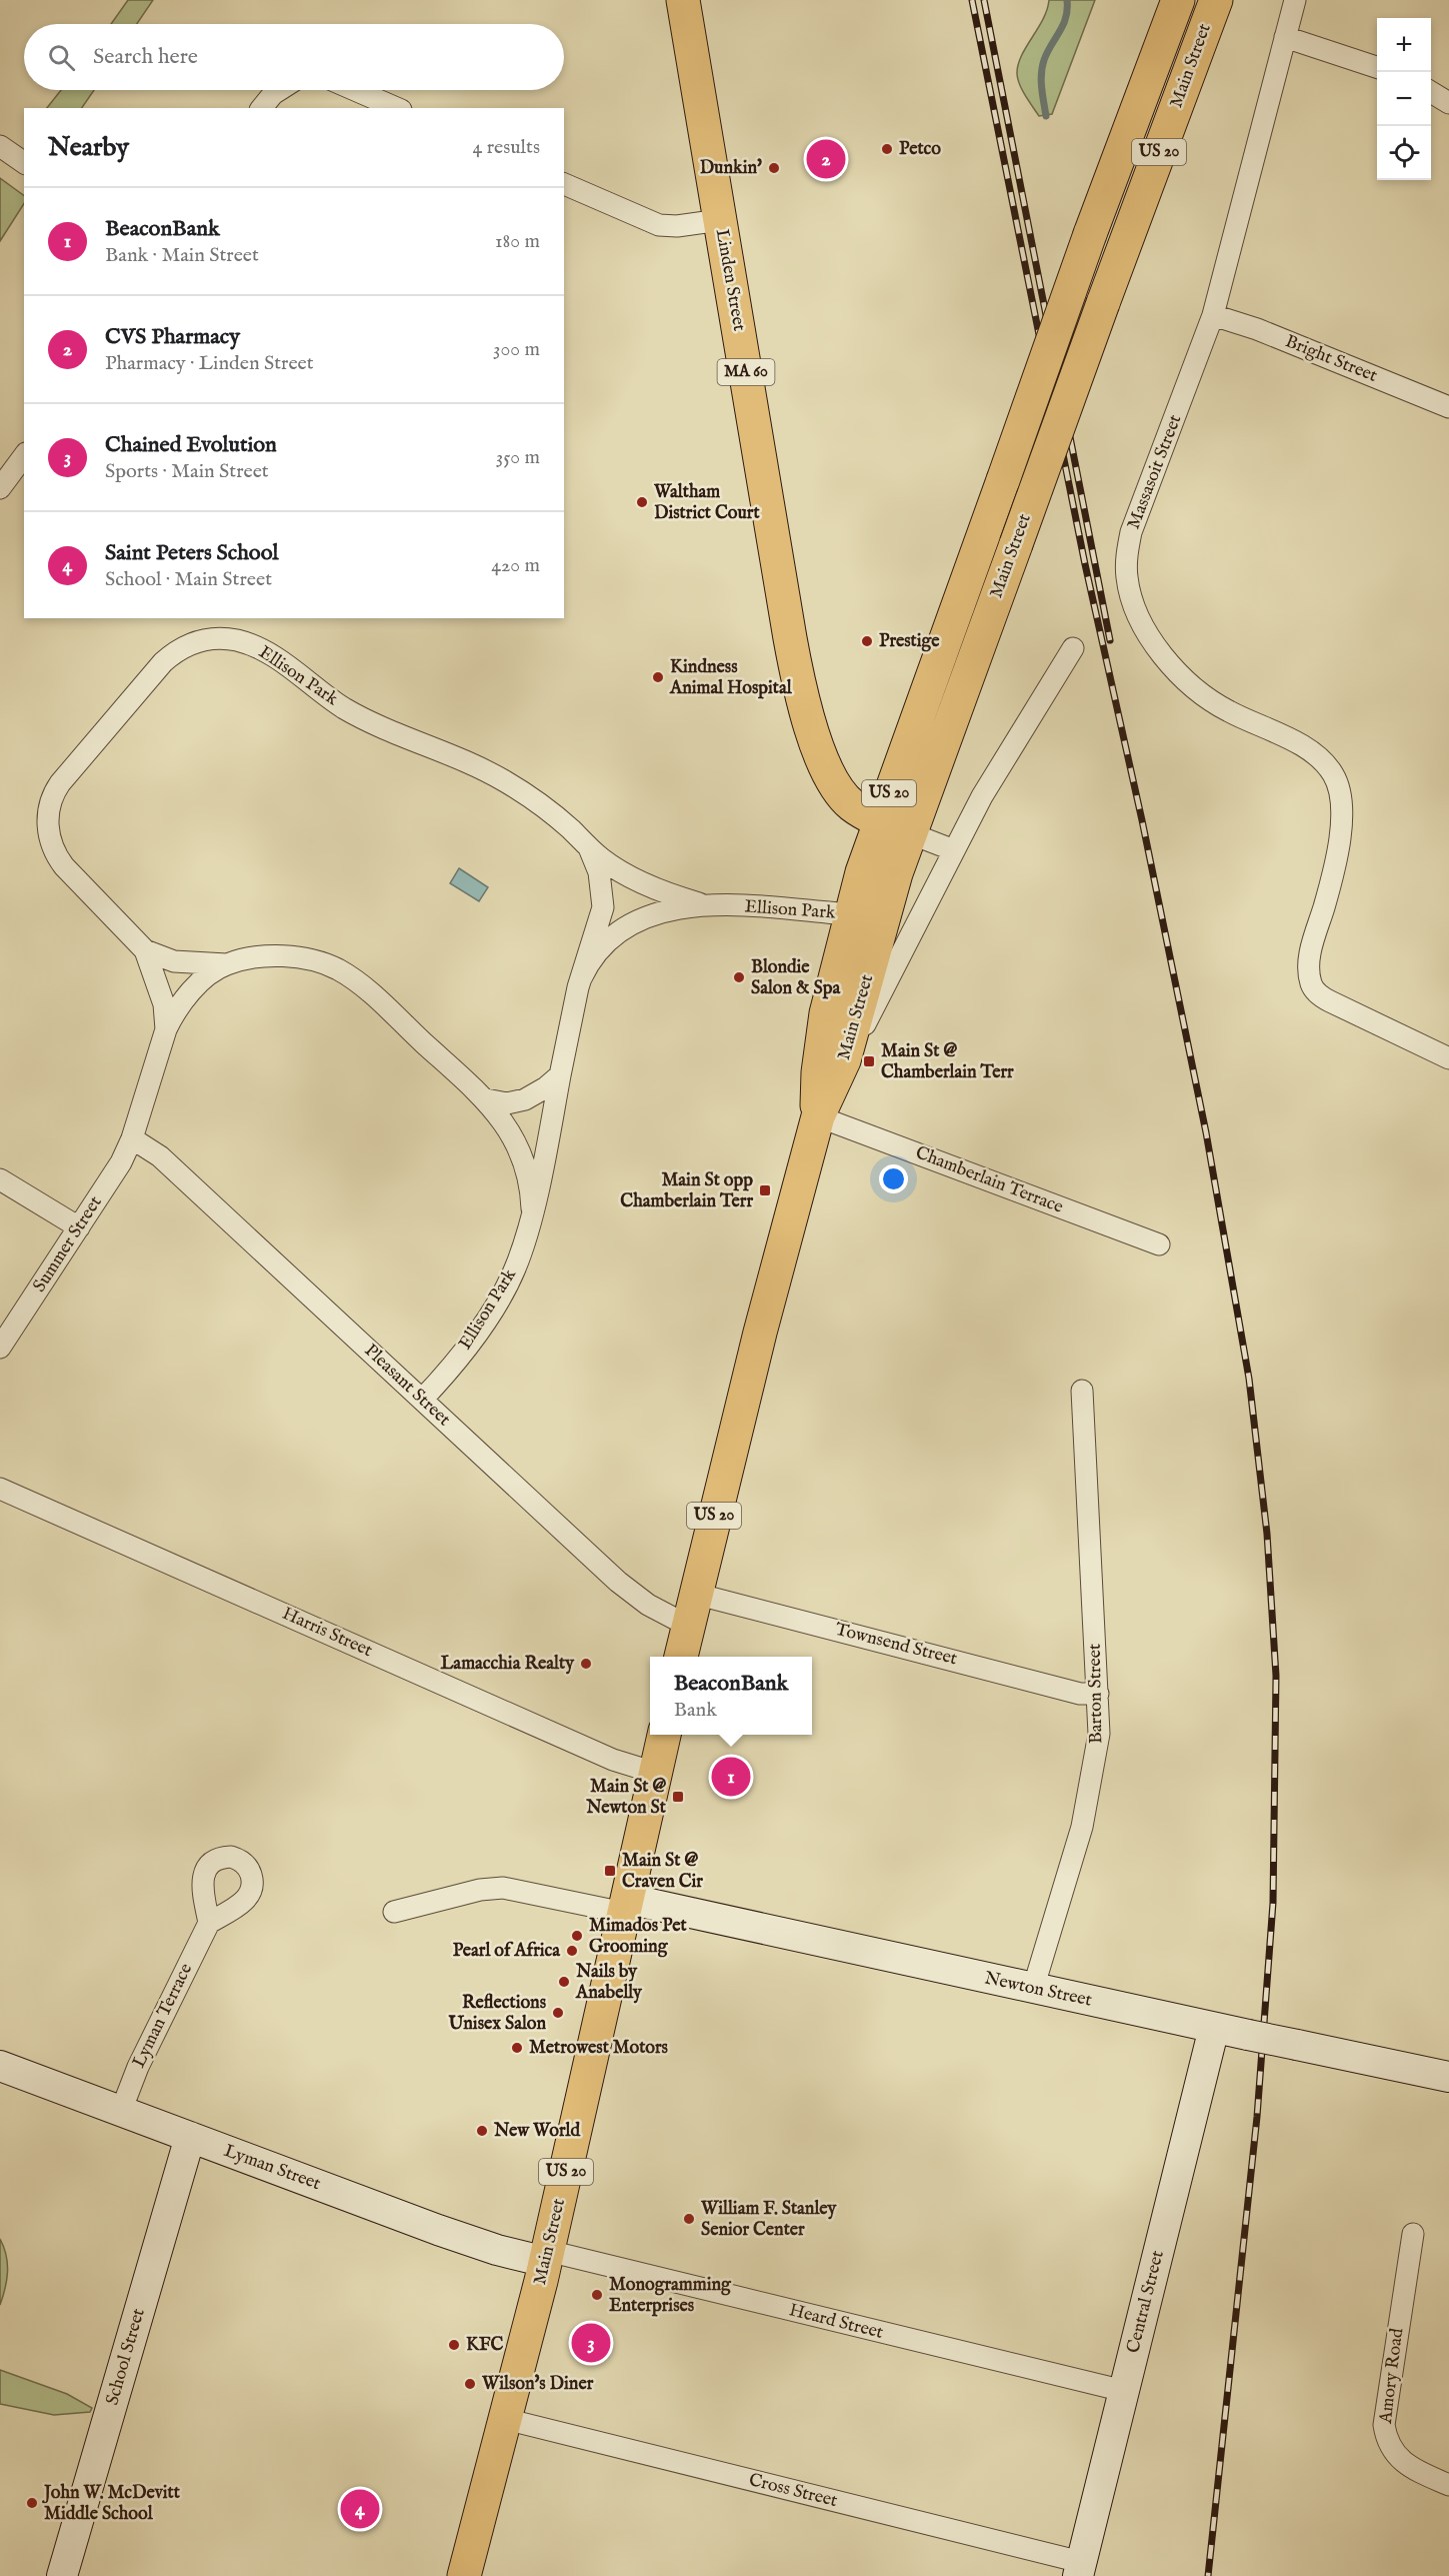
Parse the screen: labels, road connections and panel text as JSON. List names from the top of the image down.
{
  "streets": {
    "main road": [
      "Main Street",
      "US 20",
      "Linden Street",
      "MA 60"
    ],
    "street": [
      "Bright Street",
      "Massasoit Street",
      "Ellison Park",
      "Chamberlain Terrace",
      "Summer Street",
      "Pleasant Street",
      "Harris Street",
      "Townsend Street",
      "Barton Street",
      "Newton Street",
      "Lyman Terrace",
      "Lyman Street",
      "Central Street",
      "Heard Street",
      "School Street",
      "Amory Road",
      "Cross Street"
    ]
  },
  "crossings": [
    ["Main Street", "Linden Street"],
    ["Main Street", "Ellison Park"],
    ["Main Street", "Chamberlain Terrace"],
    ["Main Street", "Pleasant Street"],
    ["Main Street", "Harris Street"],
    ["Main Street", "Townsend Street"],
    ["Main Street", "Newton Street"],
    ["Main Street", "Lyman Street"],
    ["Main Street", "Heard Street"],
    ["Main Street", "Cross Street"],
    ["Linden Street", "Ellison Park"],
    ["Bright Street", "Massasoit Street"],
    ["Ellison Park", "Summer Street"],
    ["Ellison Park", "Pleasant Street"],
    ["Summer Street", "Pleasant Street"],
    ["Pleasant Street", "Townsend Street"],
    ["Townsend Street", "Barton Street"],
    ["Barton Street", "Newton Street"],
    ["Newton Street", "Central Street"],
    ["Lyman Terrace", "Lyman Street"],
    ["Lyman Street", "Heard Street"],
    ["Lyman Street", "School Street"],
    ["Central Street", "Heard Street"],
    ["Central Street", "Cross Street"]
  ],
  "places": {
    "other": [
      "Petco",
      "Dunkin'",
      "Waltham District Court",
      "Prestige",
      "Kindness Animal Hospital",
      "Blondie Salon & Spa",
      "Lamacchia Realty",
      "Mimados Pet Grooming",
      "Pearl of Africa",
      "Nails by Anabelly",
      "Reflections Unisex Salon",
      "Metrowest Motors",
      "New World",
      "William F. Stanley Senior Center",
      "Monogramming Enterprises",
      "KFC",
      "Wilson's Diner",
      "John W. McDevitt Middle School"
    ],
    "transit": [
      "Main St @ Chamberlain Terr",
      "Main St opp Chamberlain Terr",
      "Main St @ Newton St",
      "Main St @ Craven Cir"
    ]
  },
  "page": {
    "map_buttons": ["+", "−"],
    "search": "Search here",
    "heading": ["Nearby", "4 results"],
    "pins": [
      "2",
      "1",
      "3",
      "4"
    ],
    "list": [
      {
        "mark": "1",
        "name": "BeaconBank",
        "note": "Bank · Main Street",
        "value": "180 m"
      },
      {
        "mark": "2",
        "name": "CVS Pharmacy",
        "note": "Pharmacy · Linden Street",
        "value": "300 m"
      },
      {
        "mark": "3",
        "name": "Chained Evolution",
        "note": "Sports · Main Street",
        "value": "350 m"
      },
      {
        "mark": "4",
        "name": "Saint Peters School",
        "note": "School · Main Street",
        "value": "420 m"
      }
    ],
    "popup": ["BeaconBank", "Bank"]
  }
}
